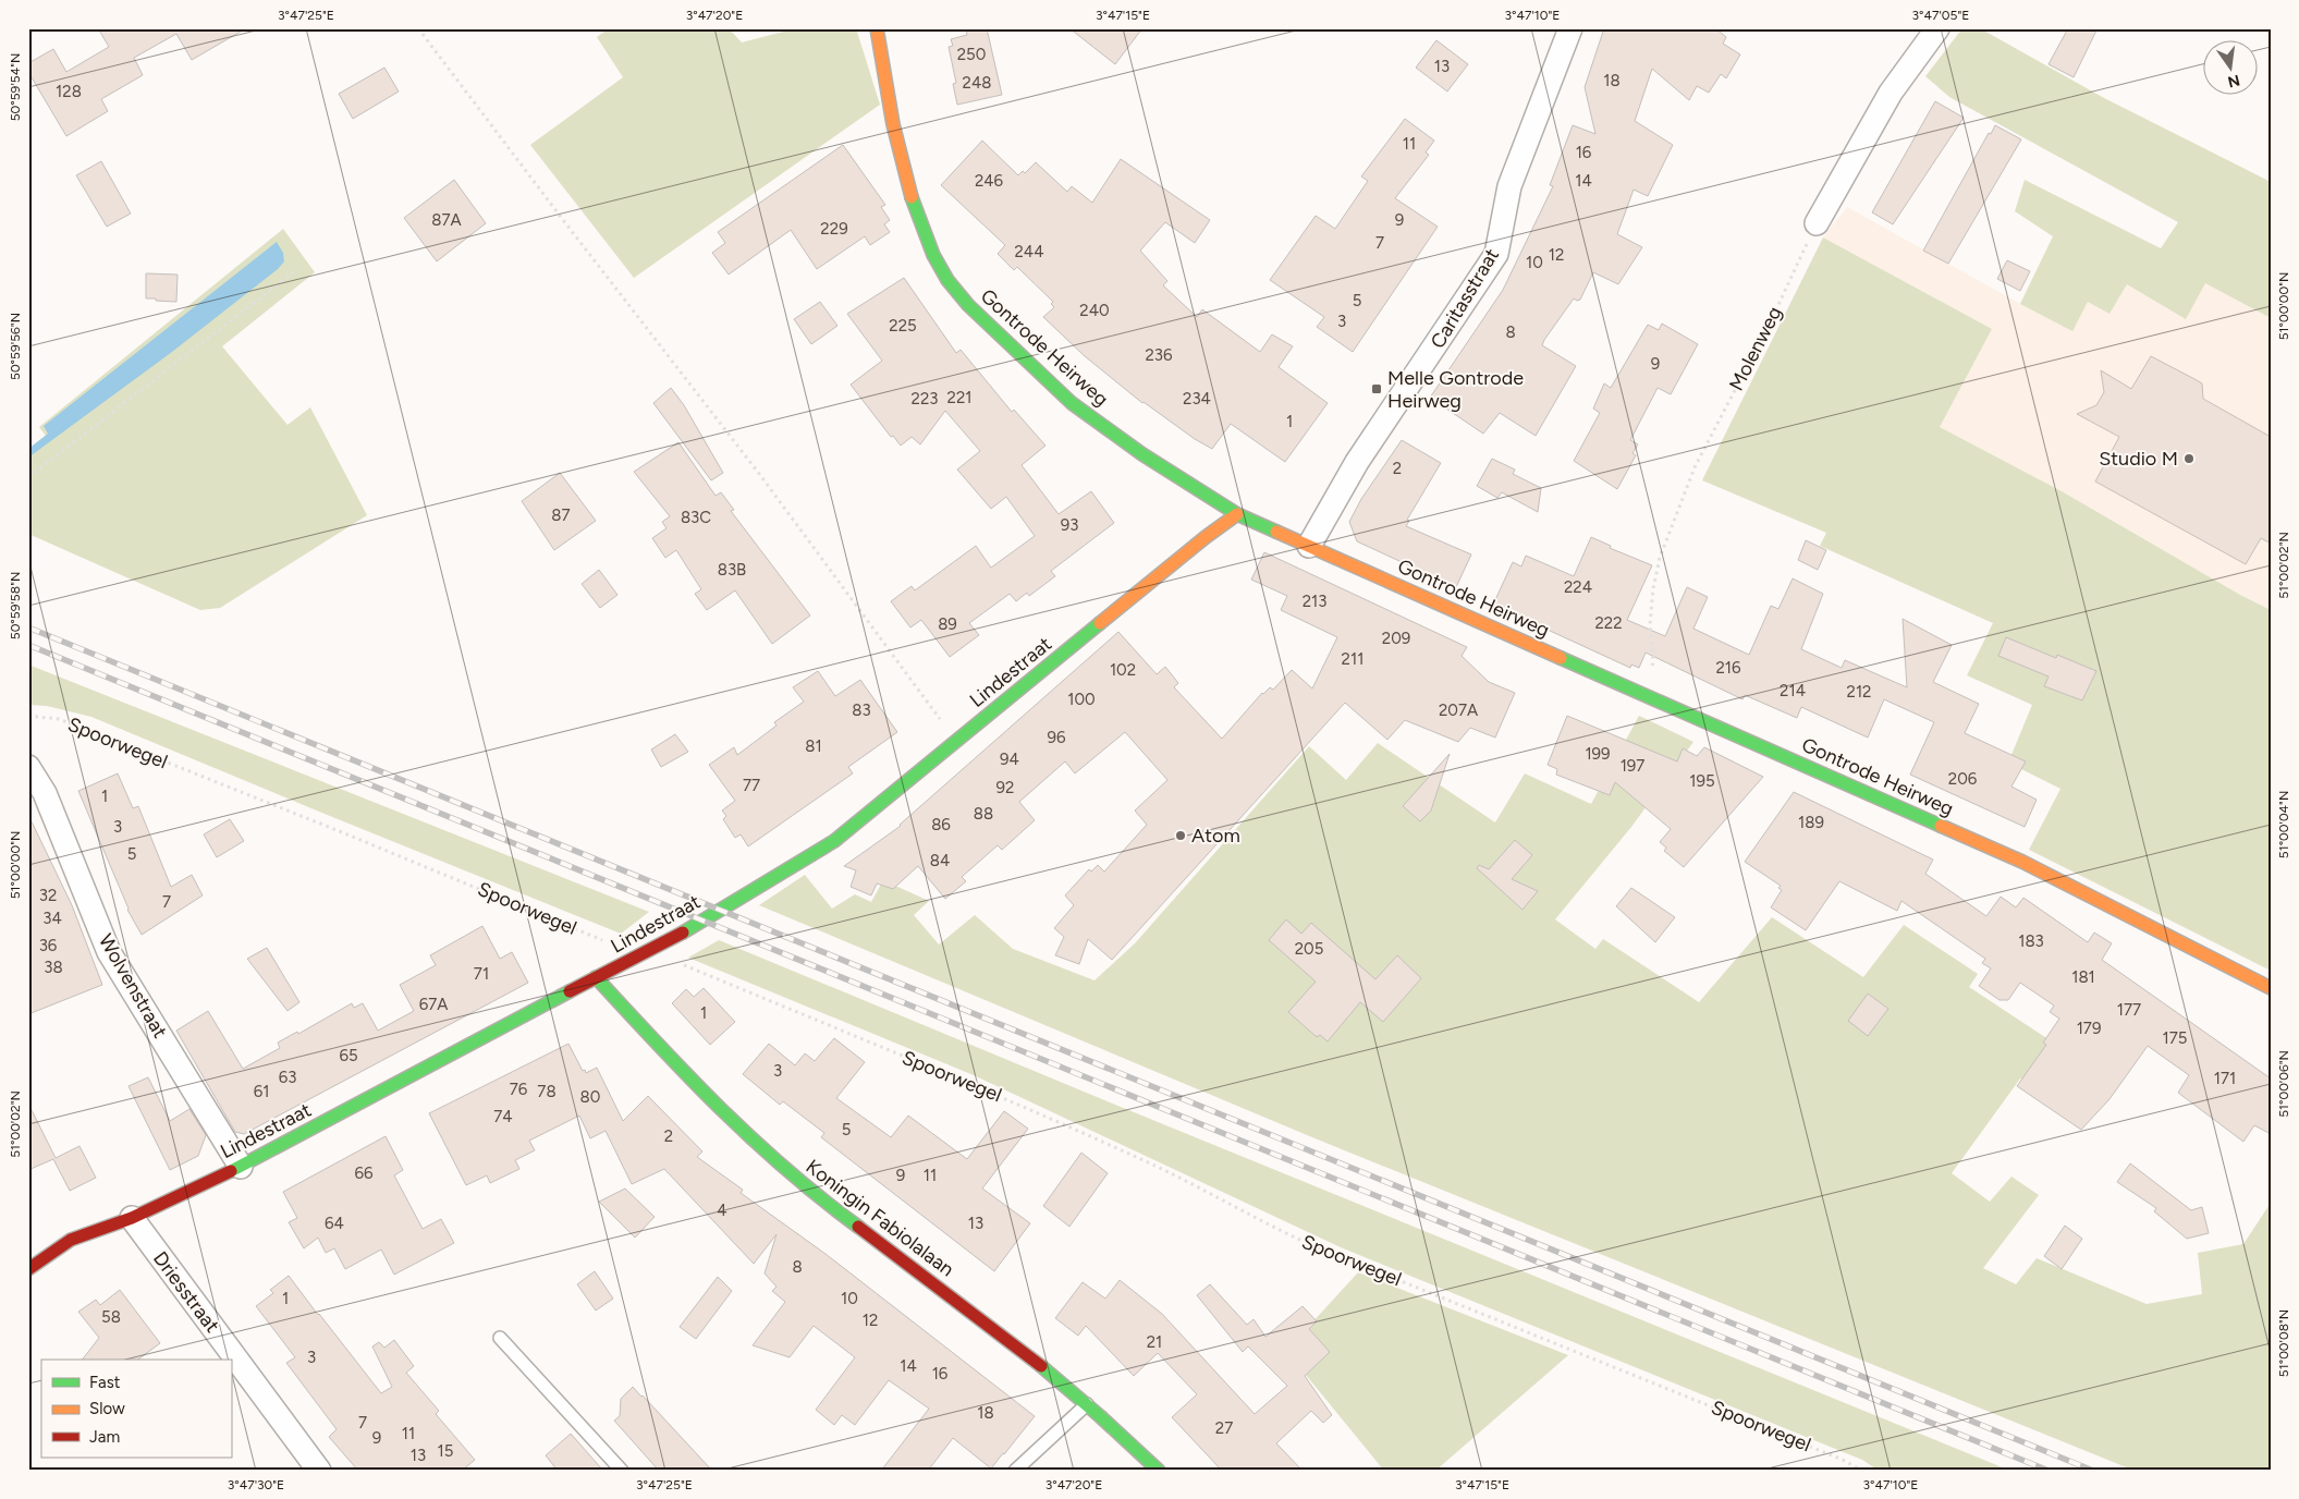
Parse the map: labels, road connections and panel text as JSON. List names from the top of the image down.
{
  "streets": {
    "street": [
      "Caritasstraat",
      "Gontrode Heirweg",
      "Lindestraat",
      "Wolvenstraat",
      "Koningin Fabiolalaan",
      "Driesstraat"
    ],
    "path": ["Molenweg", "Spoorwegel"]
  },
  "crossings": [
    ["Caritasstraat", "Gontrode Heirweg"],
    ["Gontrode Heirweg", "Molenweg"],
    ["Gontrode Heirweg", "Lindestraat"],
    ["Lindestraat", "Spoorwegel"],
    ["Lindestraat", "Wolvenstraat"],
    ["Lindestraat", "Koningin Fabiolalaan"],
    ["Lindestraat", "Driesstraat"]
  ],
  "places": {
    "transit": ["Melle Gontrode Heirweg"],
    "other": ["Studio M", "Atom"]
  },
  "house_numbers": [
    "250",
    "13",
    "18",
    "248",
    "128",
    "11",
    "16",
    "246",
    "14",
    "87A",
    "9",
    "229",
    "7",
    "244",
    "12",
    "10",
    "5",
    "240",
    "3",
    "225",
    "8",
    "236",
    "9",
    "221",
    "223",
    "234",
    "1",
    "2",
    "87",
    "83C",
    "93",
    "83B",
    "224",
    "213",
    "222",
    "89",
    "209",
    "211",
    "216",
    "102",
    "214",
    "212",
    "100",
    "83",
    "207A",
    "96",
    "81",
    "199",
    "94",
    "197",
    "206",
    "195",
    "77",
    "92",
    "1",
    "88",
    "189",
    "86",
    "3",
    "5",
    "84",
    "32",
    "7",
    "34",
    "183",
    "36",
    "205",
    "38",
    "71",
    "181",
    "67A",
    "177",
    "1",
    "179",
    "175",
    "65",
    "3",
    "63",
    "171",
    "76",
    "61",
    "78",
    "80",
    "74",
    "5",
    "2",
    "66",
    "9",
    "11",
    "4",
    "64",
    "13",
    "8",
    "1",
    "10",
    "58",
    "12",
    "21",
    "3",
    "14",
    "16",
    "18",
    "7",
    "27",
    "11",
    "9",
    "15",
    "13"
  ],
  "legend": ["Fast", "Slow", "Jam"],
  "north": "bottom",
  "coordinates": [
    "3°47'25\"E",
    "3°47'20\"E",
    "3°47'15\"E",
    "3°47'10\"E",
    "3°47'05\"E",
    "50°59'54\"N",
    "51°00'00\"N",
    "50°59'56\"N",
    "51°00'02\"N",
    "50°59'58\"N",
    "51°00'04\"N",
    "51°00'06\"N",
    "51°00'08\"N",
    "3°47'30\"E"
  ]
}
